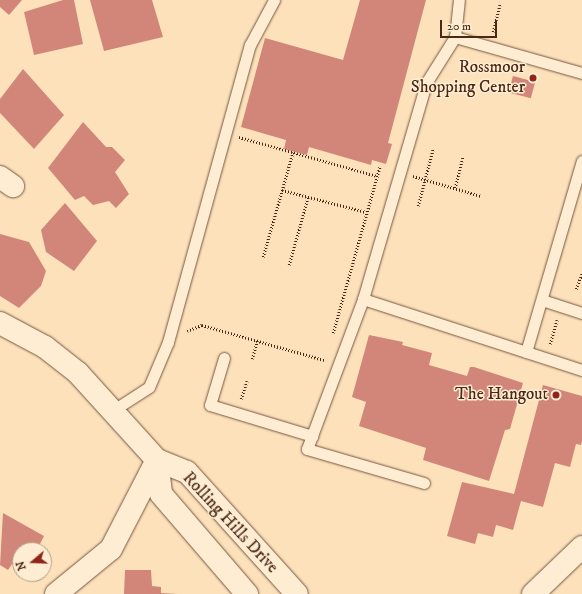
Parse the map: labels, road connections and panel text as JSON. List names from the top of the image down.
{
  "streets": {
    "street": ["Rolling Hills Drive"]
  },
  "places": ["Rossmoor Shopping Center", "The Hangout"],
  "scale_bar": "20 m",
  "north": "left"
}
